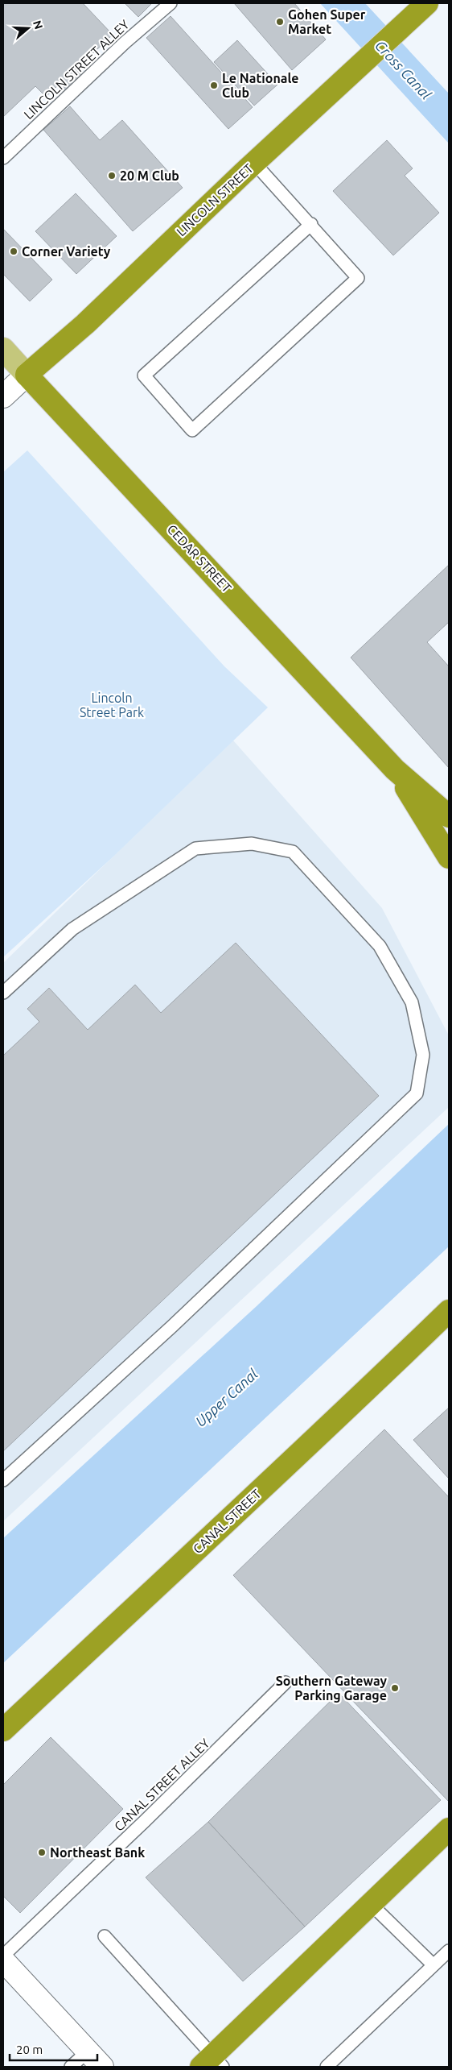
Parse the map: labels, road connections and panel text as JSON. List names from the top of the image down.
{
  "streets": {
    "highway": ["LINCOLN STREET", "CEDAR STREET", "CANAL STREET"],
    "lane": ["LINCOLN STREET ALLEY", "CANAL STREET ALLEY"]
  },
  "crossings": [
    ["LINCOLN STREET", "CEDAR STREET"]
  ],
  "water": ["Cross Canal", "Upper Canal"],
  "parks": ["Lincoln Street Park"],
  "places": [
    "Gohen Super Market",
    "Le Nationale Club",
    "20 M Club",
    "Corner Variety",
    "Southern Gateway Parking Garage",
    "Northeast Bank"
  ],
  "scale_bar": "20 m",
  "north": "right"
}
